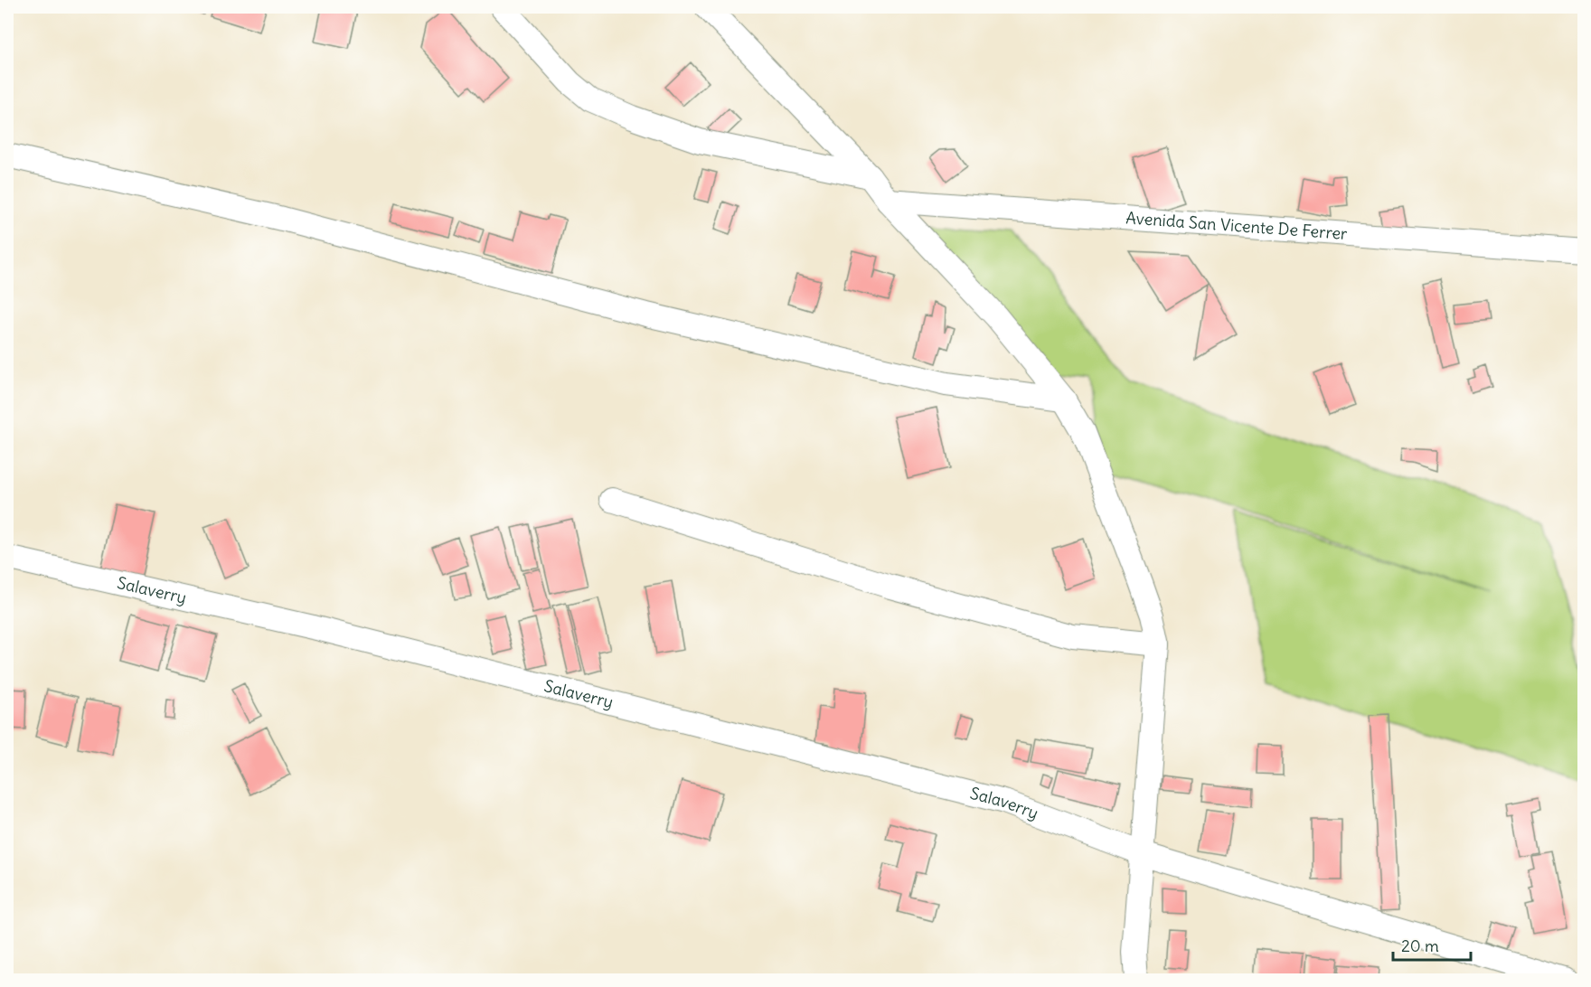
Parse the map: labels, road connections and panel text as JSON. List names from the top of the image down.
{
  "streets": {
    "street": ["Avenida San Vicente De Ferrer", "Salaverry"]
  },
  "scale_bar": "20 m"
}
